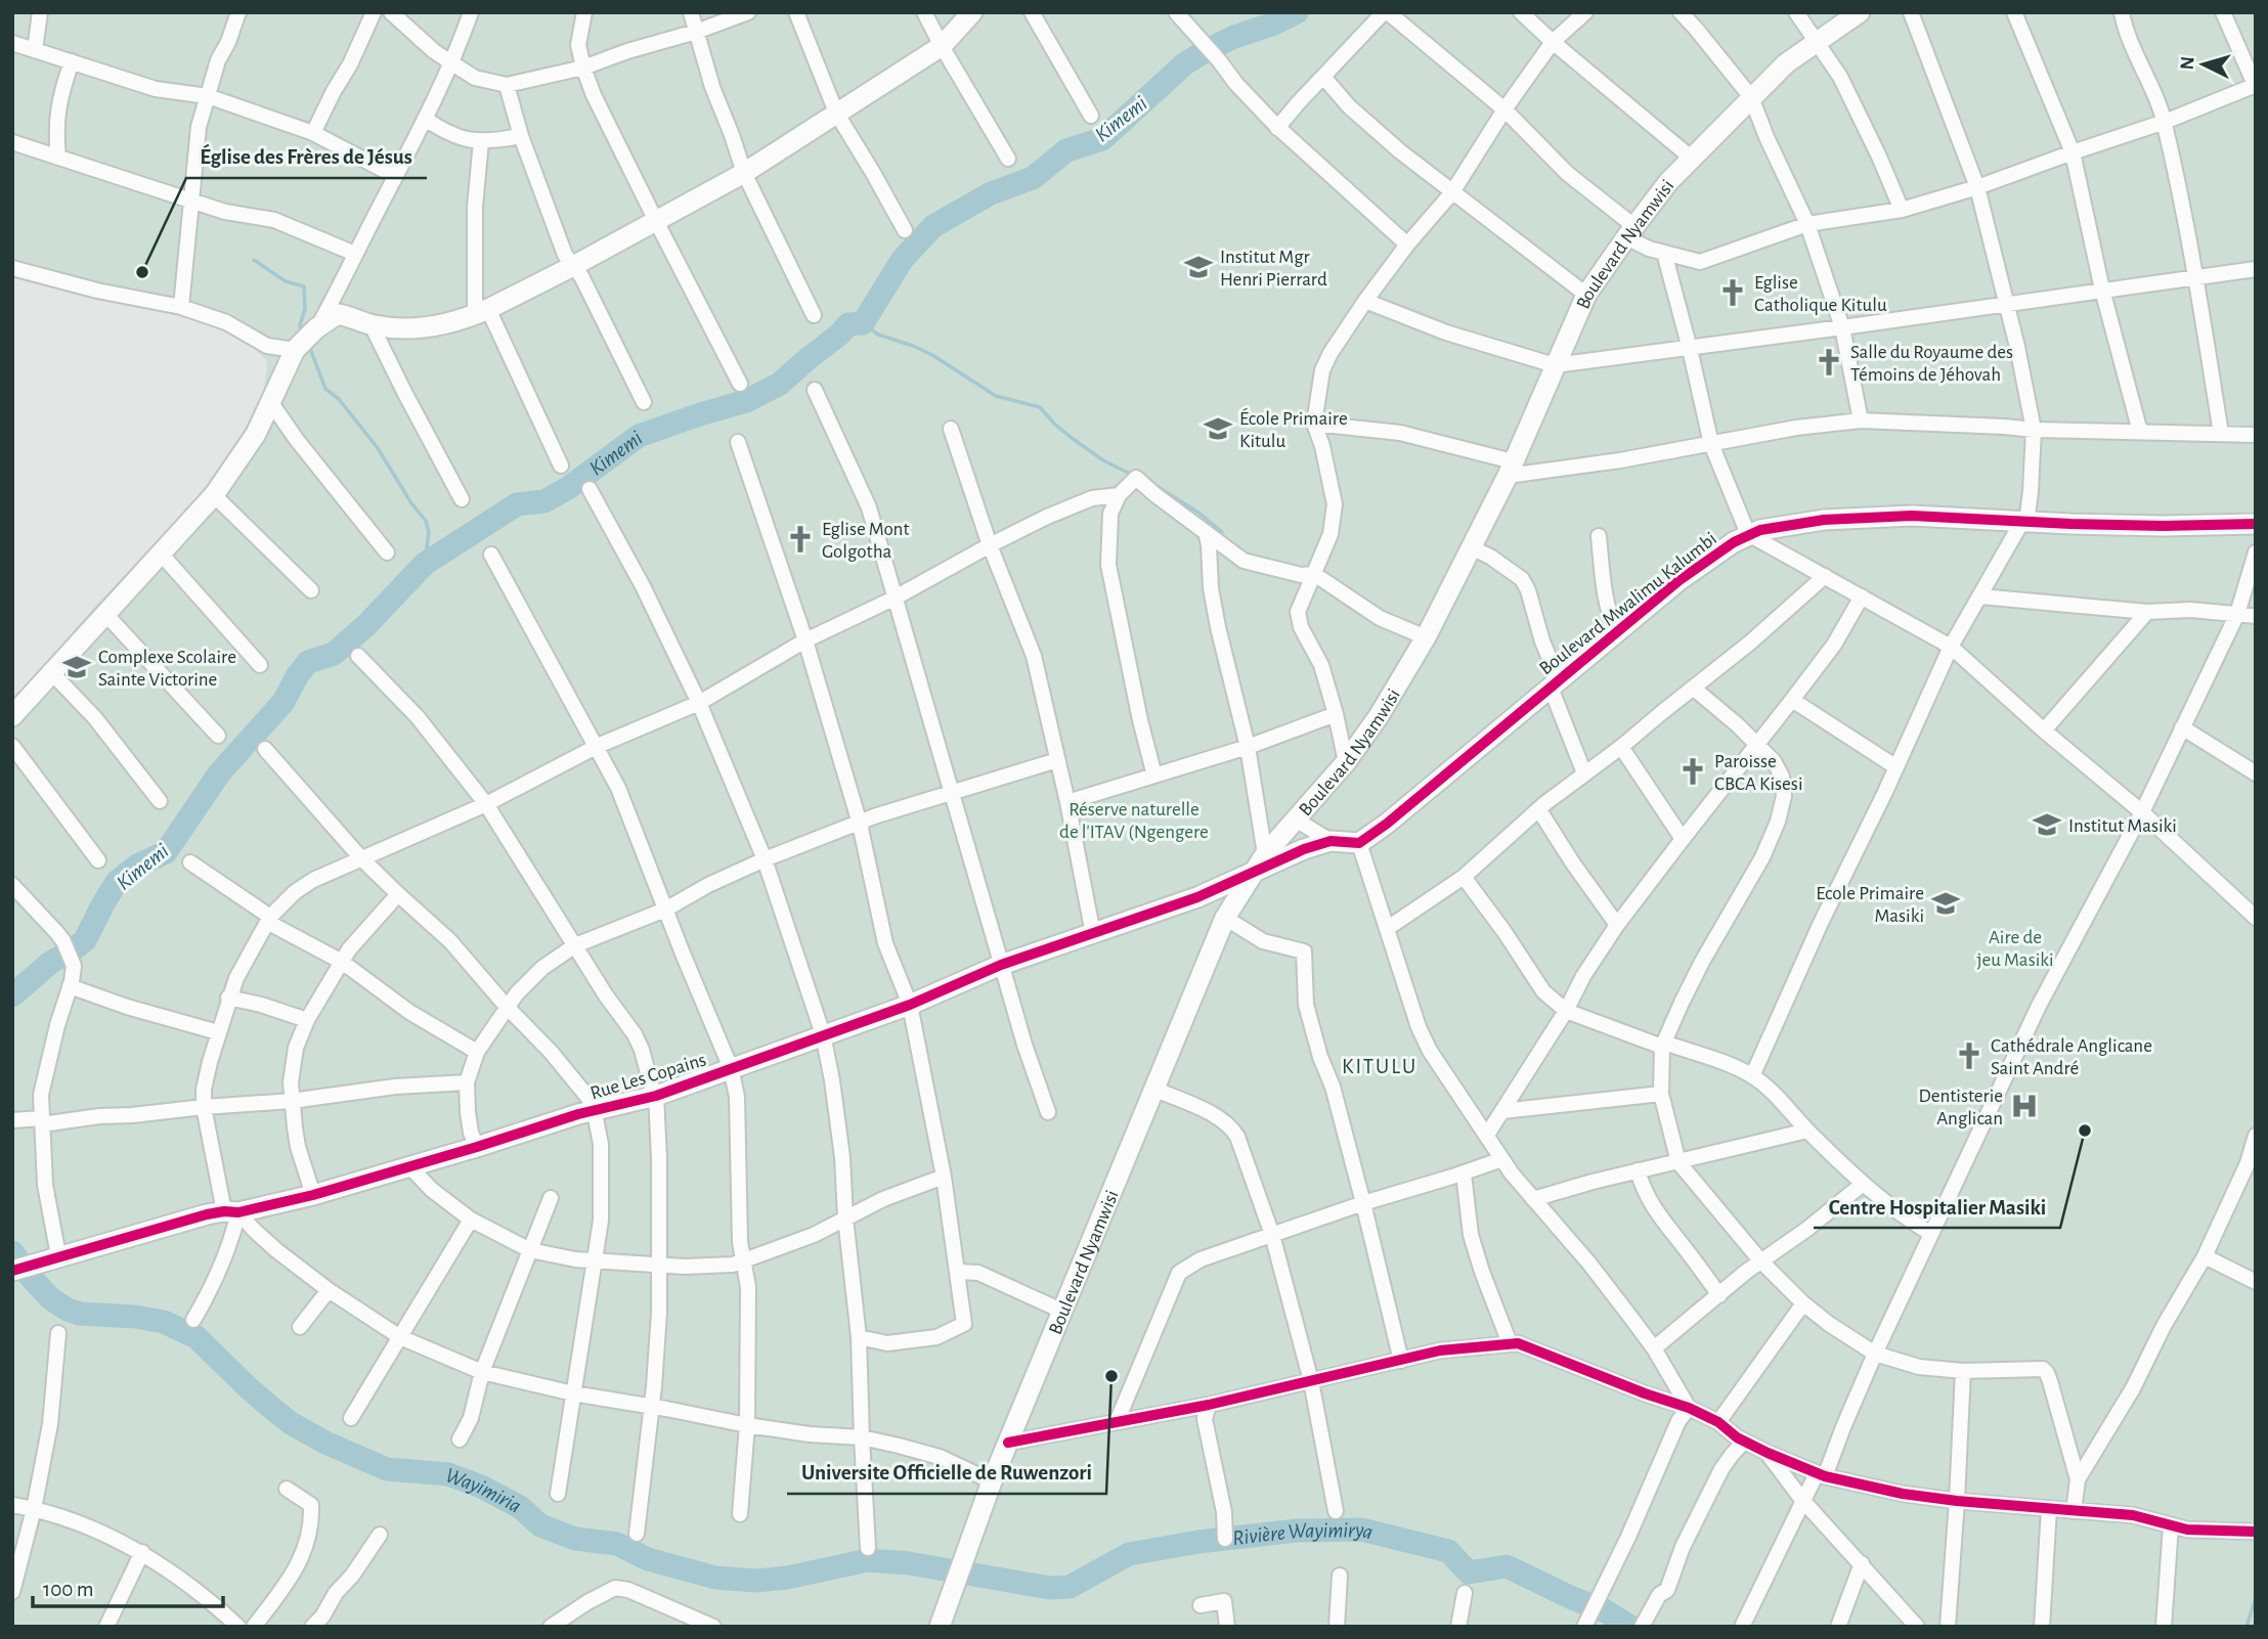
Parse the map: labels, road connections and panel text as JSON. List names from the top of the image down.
{
  "streets": {
    "street": ["Boulevard Nyamwisi", "Boulevard Mwalimu Kalumbi", "Rue Les Copains"]
  },
  "crossings": [
    ["Boulevard Nyamwisi", "Rue Les Copains"]
  ],
  "districts": ["KITULU"],
  "water": ["Kimemi", "Wayimiria", "Rivière Wayimirya"],
  "parks": ["Réserve naturelle de l'ITAV (Ngengere", "Aire de jeu Masiki"],
  "places": {
    "school or university": [
      "Institut Mgr Henri Pierrard",
      "École Primaire Kitulu",
      "Complexe Scolaire Sainte Victorine",
      "Institut Masiki",
      "Ecole Primaire Masiki"
    ],
    "other": ["Église des Frères de Jésus", "Centre Hospitalier Masiki", "Universite Officielle de Ruwenzori"],
    "church": [
      "Eglise Catholique Kitulu",
      "Salle du Royaume des Témoins de Jéhovah",
      "Eglise Mont Golgotha",
      "Paroisse CBCA Kisesi",
      "Cathédrale Anglicane Saint André"
    ],
    "hospital": ["Dentisterie Anglican"]
  },
  "scale_bar": "100 m",
  "north": "left"
}
